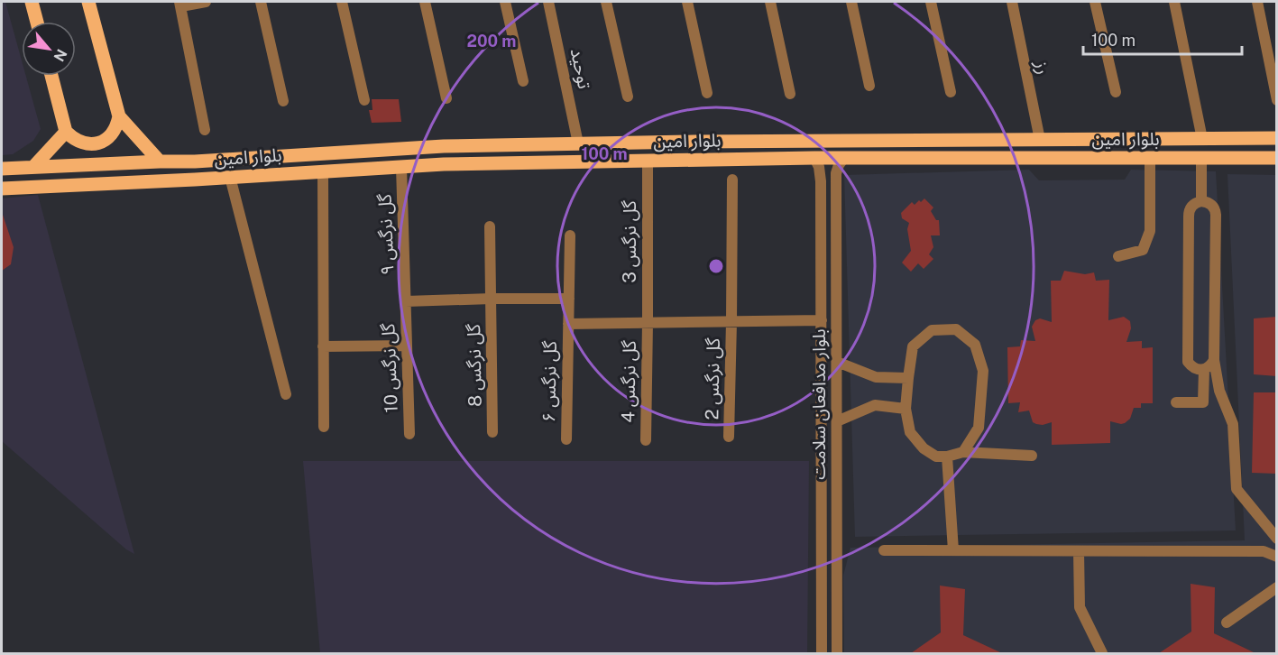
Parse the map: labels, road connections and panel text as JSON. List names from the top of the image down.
{
  "streets": {
    "main road": ["بلوار امین"],
    "street": [
      "رز",
      "توحید",
      "گل نرگس ۹",
      "گل نرگس 3",
      "گل نرگس 8",
      "گل نرگس 10",
      "گل نرگس 2",
      "گل نرگس ۶",
      "گل نرگس 4",
      "بلوار مدافعان سلامت"
    ]
  },
  "crossings": [
    ["رز", "بلوار امین"],
    ["توحید", "بلوار امین"],
    ["بلوار امین", "گل نرگس ۹"],
    ["بلوار امین", "گل نرگس 3"],
    ["بلوار امین", "بلوار مدافعان سلامت"],
    ["گل نرگس ۹", "گل نرگس 10"],
    ["گل نرگس 3", "گل نرگس 4"]
  ],
  "scale_bar": "100 m",
  "north": "bottom right",
  "rings": ["200 m", "100 m"]
}
